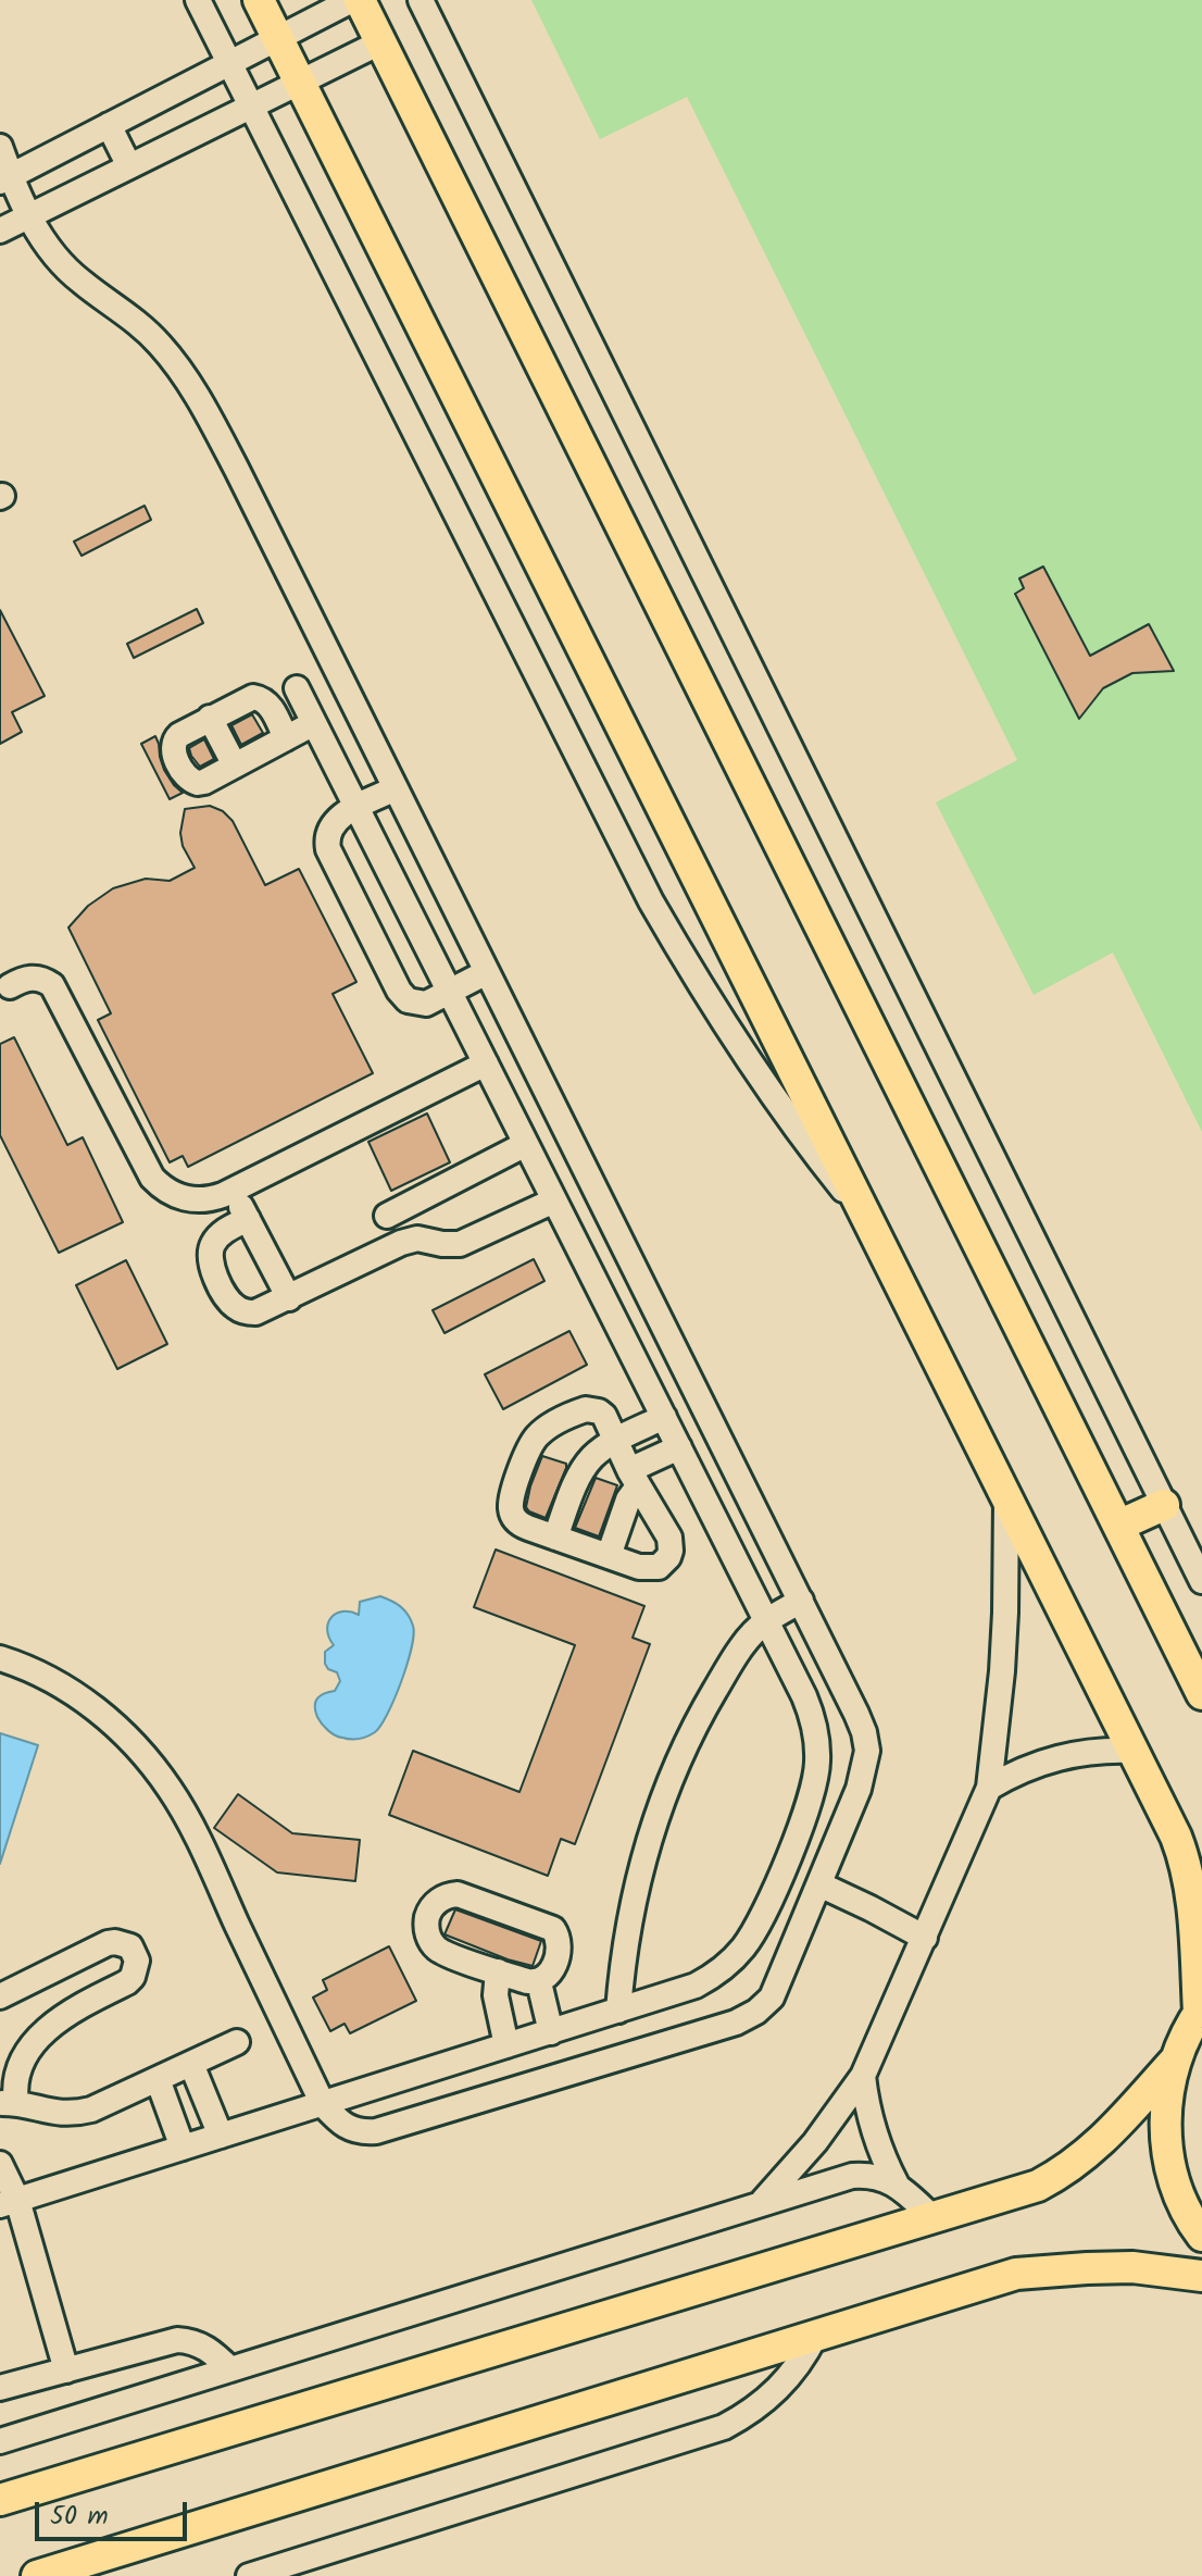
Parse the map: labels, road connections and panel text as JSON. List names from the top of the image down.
{
  "scale_bar": "50 m"
}
